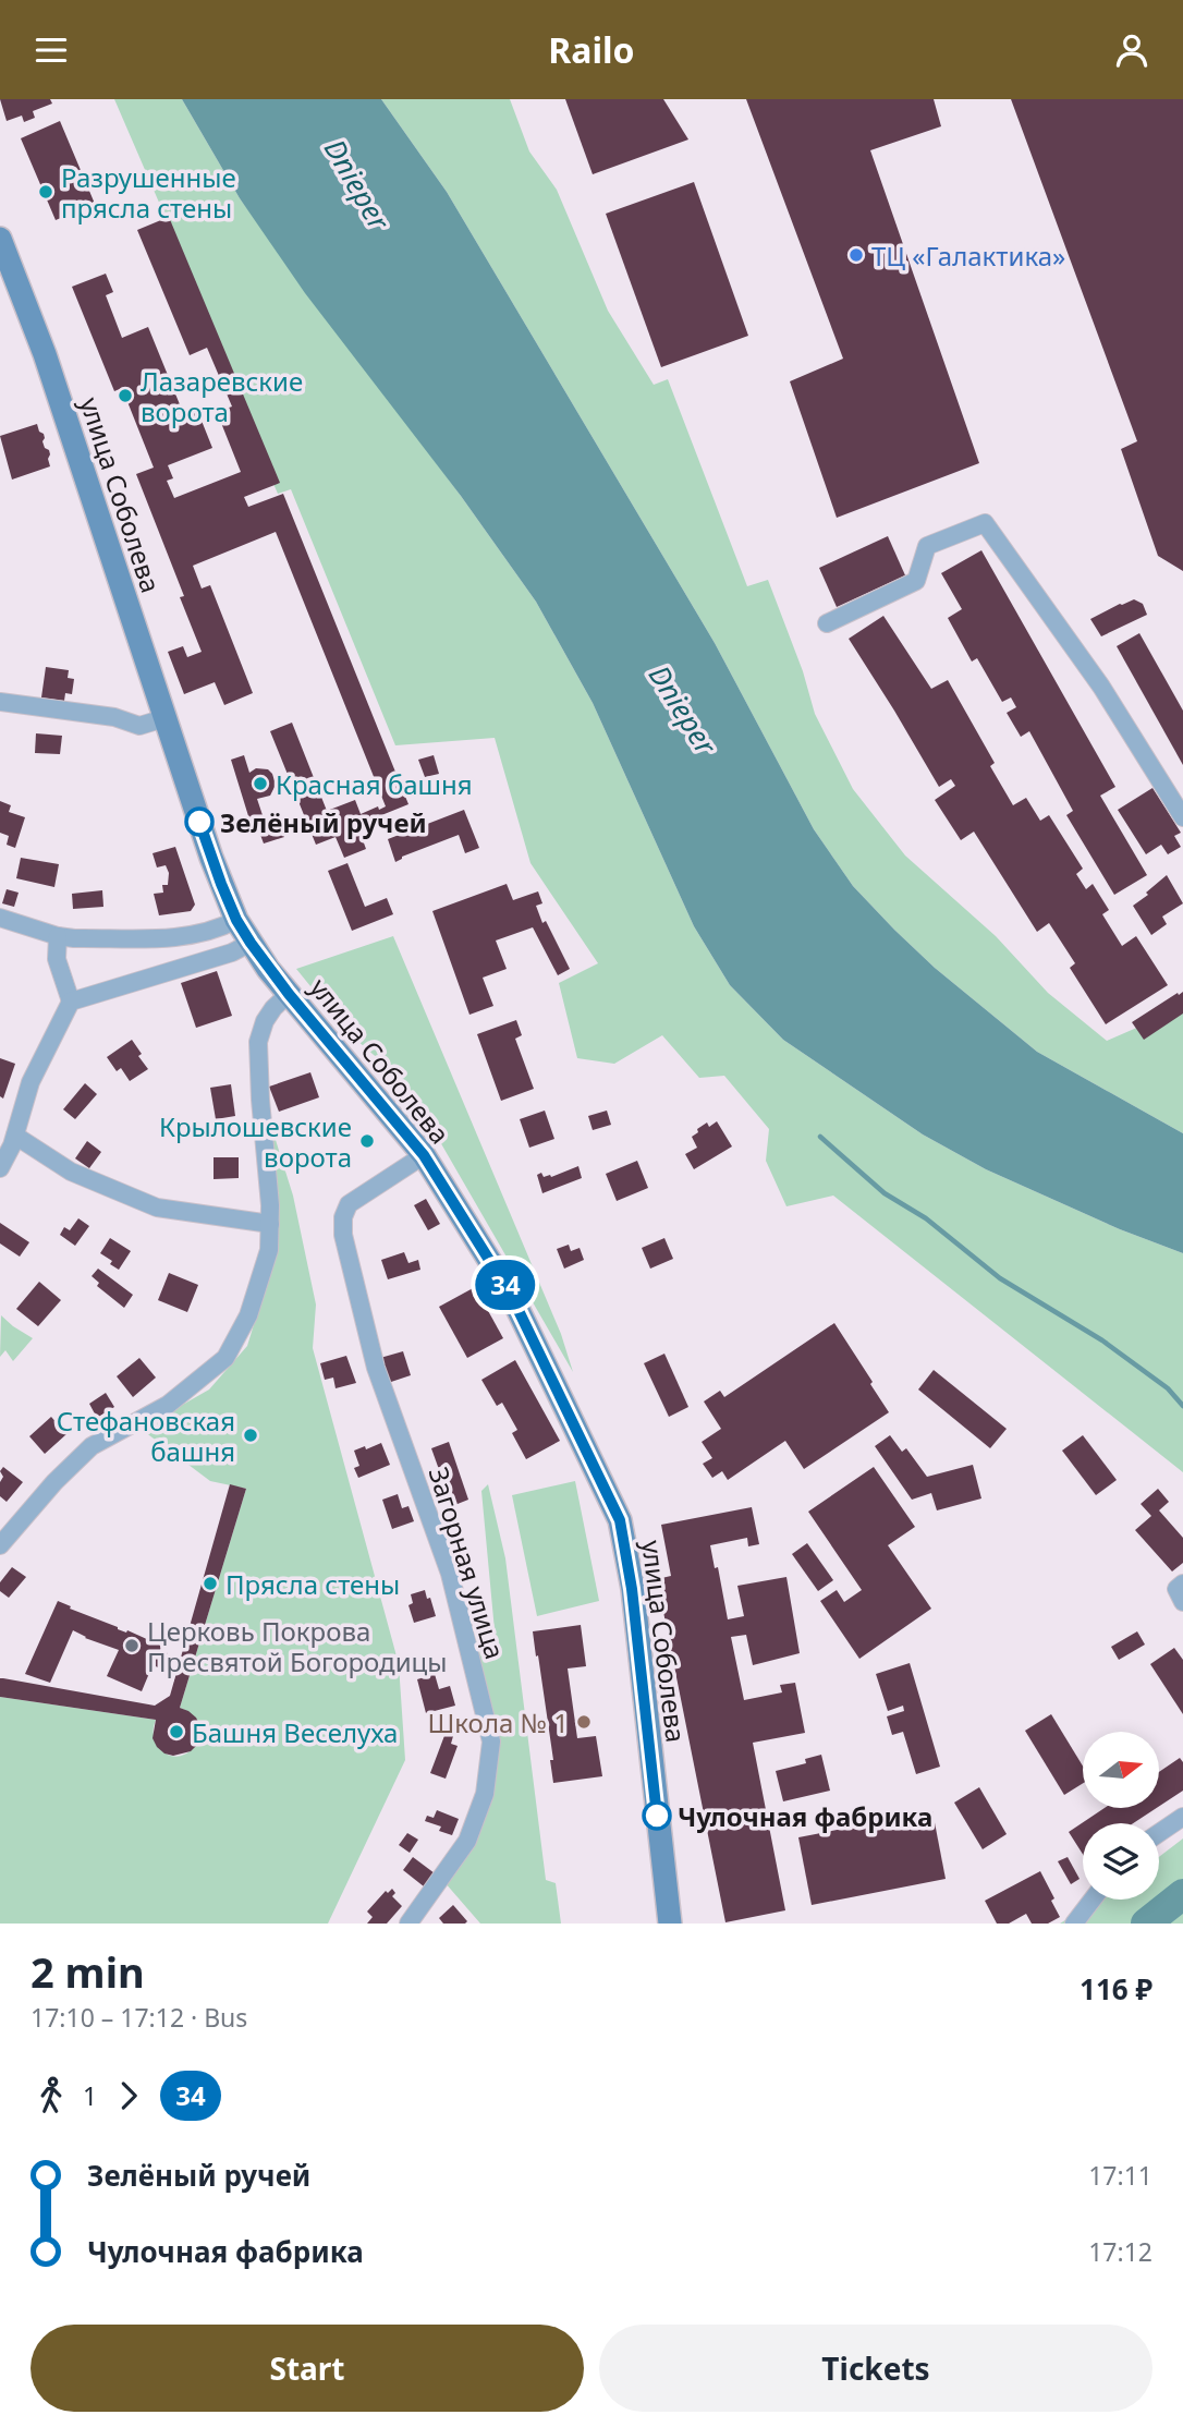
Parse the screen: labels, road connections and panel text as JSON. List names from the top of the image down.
{
  "streets": {
    "main road": ["улица Соболева"],
    "street": ["Загорная улица"]
  },
  "crossings": [
    ["улица Соболева", "Загорная улица"]
  ],
  "water": ["Dnieper"],
  "places": [
    "Разрушенные прясла стены",
    "ТЦ «Галактика»",
    "Лазаревские ворота",
    "Красная башня",
    "Зелёный ручей",
    "Крылошевские ворота",
    "Стефановская башня",
    "Прясла стены",
    "Церковь Покрова Пресвятой Богородицы",
    "Школа № 1",
    "Башня Веселуха",
    "Чулочная фабрика"
  ],
  "lines": ["bus line 34"],
  "north": "right",
  "page": {
    "header": "Railo",
    "on_map": "34",
    "heading": ["2 min", "17:10 – 17:12 · Bus", "116 ₽"],
    "legs": ["1", "34"],
    "list": [
      {
        "name": "Зелёный ручей",
        "value": "17:11"
      },
      {
        "name": "Чулочная фабрика",
        "value": "17:12"
      }
    ],
    "buttons": ["Start", "Tickets"]
  }
}
